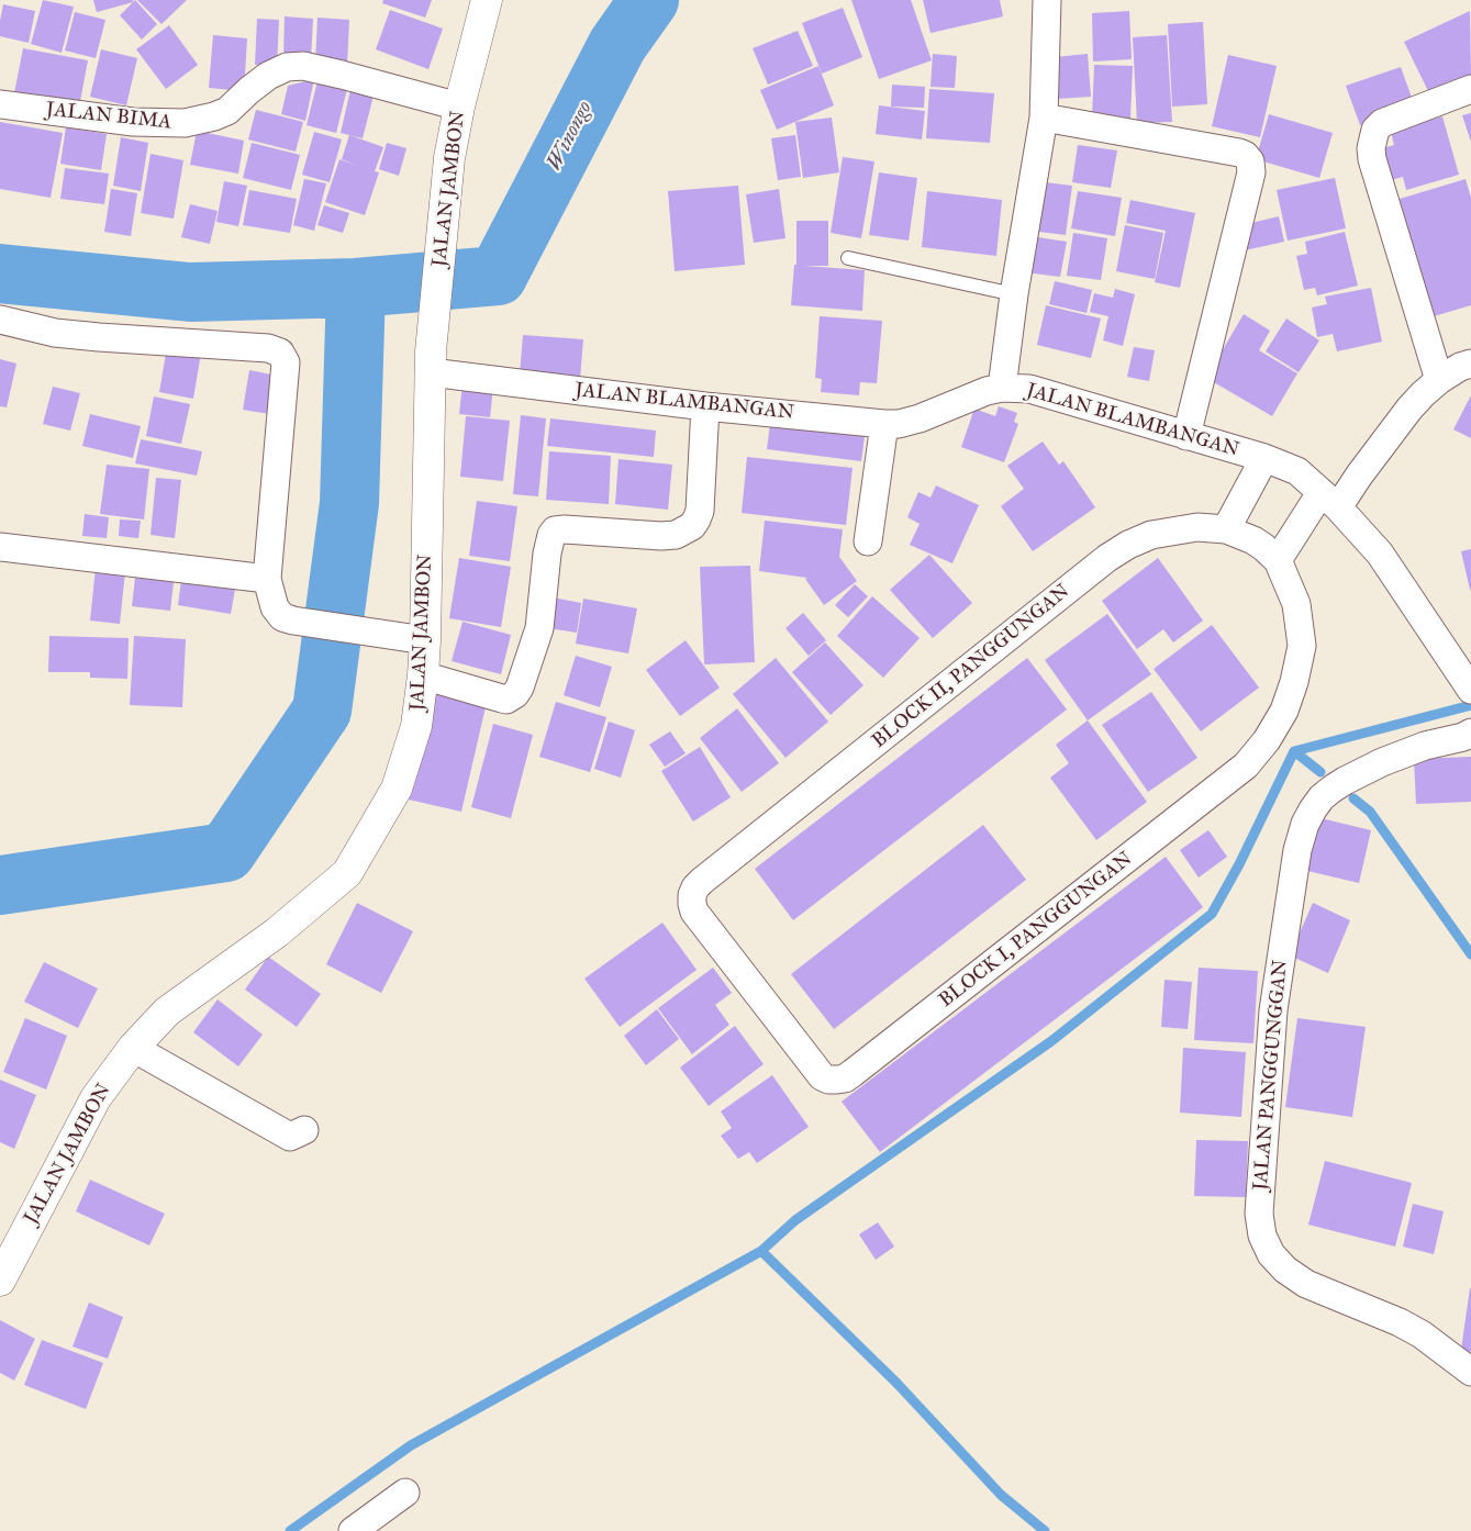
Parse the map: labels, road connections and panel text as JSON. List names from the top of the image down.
{
  "streets": {
    "main road": ["JALAN JAMBON"],
    "street": [
      "JALAN BIMA",
      "JALAN BLAMBANGAN",
      "BLOCK II, PANGGUNGAN",
      "BLOCK I, PANGGUNGAN",
      "JALAN PANGGUNGGAN"
    ]
  },
  "crossings": [
    ["JALAN BIMA", "JALAN JAMBON"],
    ["JALAN JAMBON", "JALAN BLAMBANGAN"],
    ["BLOCK II, PANGGUNGAN", "BLOCK I, PANGGUNGAN"]
  ],
  "water": ["Winongo"]
}
